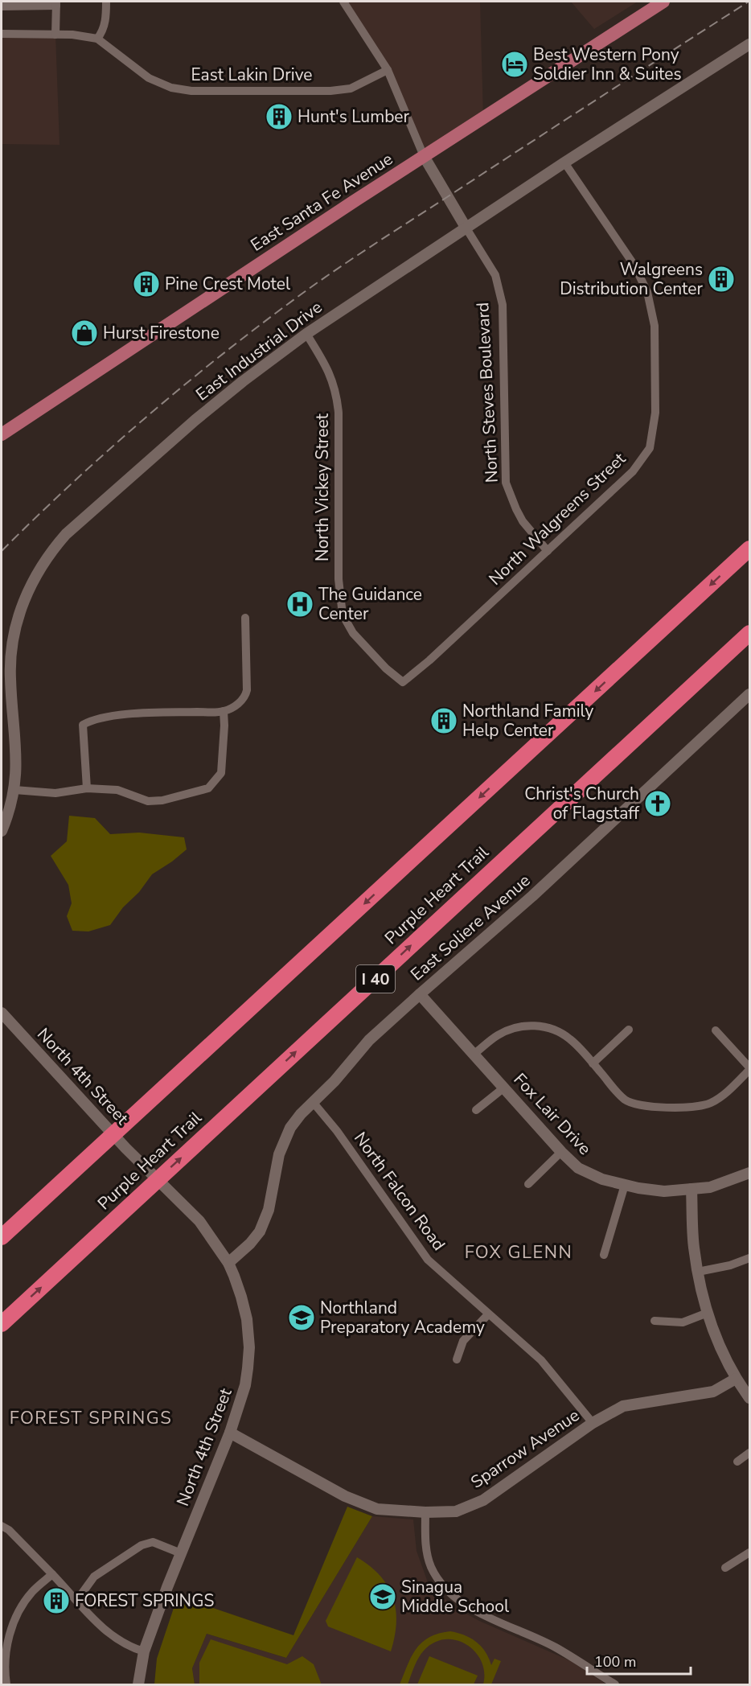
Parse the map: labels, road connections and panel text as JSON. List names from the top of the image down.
{
  "streets": {
    "highway": ["Purple Heart Trail", "I 40"],
    "main road": ["East Santa Fe Avenue"],
    "street": [
      "East Lakin Drive",
      "East Industrial Drive",
      "North Steves Boulevard",
      "North Vickey Street",
      "North Walgreens Street",
      "East Soliere Avenue",
      "North 4th Street",
      "Fox Lair Drive",
      "North Falcon Road",
      "Sparrow Avenue"
    ]
  },
  "crossings": [
    ["East Lakin Drive", "North Steves Boulevard"],
    ["East Santa Fe Avenue", "North Steves Boulevard"],
    ["East Industrial Drive", "North Steves Boulevard"],
    ["East Industrial Drive", "North Vickey Street"],
    ["East Industrial Drive", "North Walgreens Street"],
    ["North Steves Boulevard", "North Walgreens Street"],
    ["North Vickey Street", "North Walgreens Street"],
    ["East Soliere Avenue", "North 4th Street"],
    ["East Soliere Avenue", "Fox Lair Drive"],
    ["East Soliere Avenue", "North Falcon Road"],
    ["North 4th Street", "Sparrow Avenue"],
    ["North Falcon Road", "Sparrow Avenue"]
  ],
  "districts": ["FOX GLENN", "FOREST SPRINGS"],
  "places": {
    "hotel": ["Best Western Pony Soldier Inn & Suites"],
    "building": [
      "Hunt's Lumber",
      "Walgreens Distribution Center",
      "Pine Crest Motel",
      "Northland Family Help Center",
      "FOREST SPRINGS"
    ],
    "shop": ["Hurst Firestone"],
    "hospital": ["The Guidance Center"],
    "church": ["Christ's Church of Flagstaff"],
    "school or university": ["Northland Preparatory Academy", "Sinagua Middle School"]
  },
  "scale_bar": "100 m"
}
